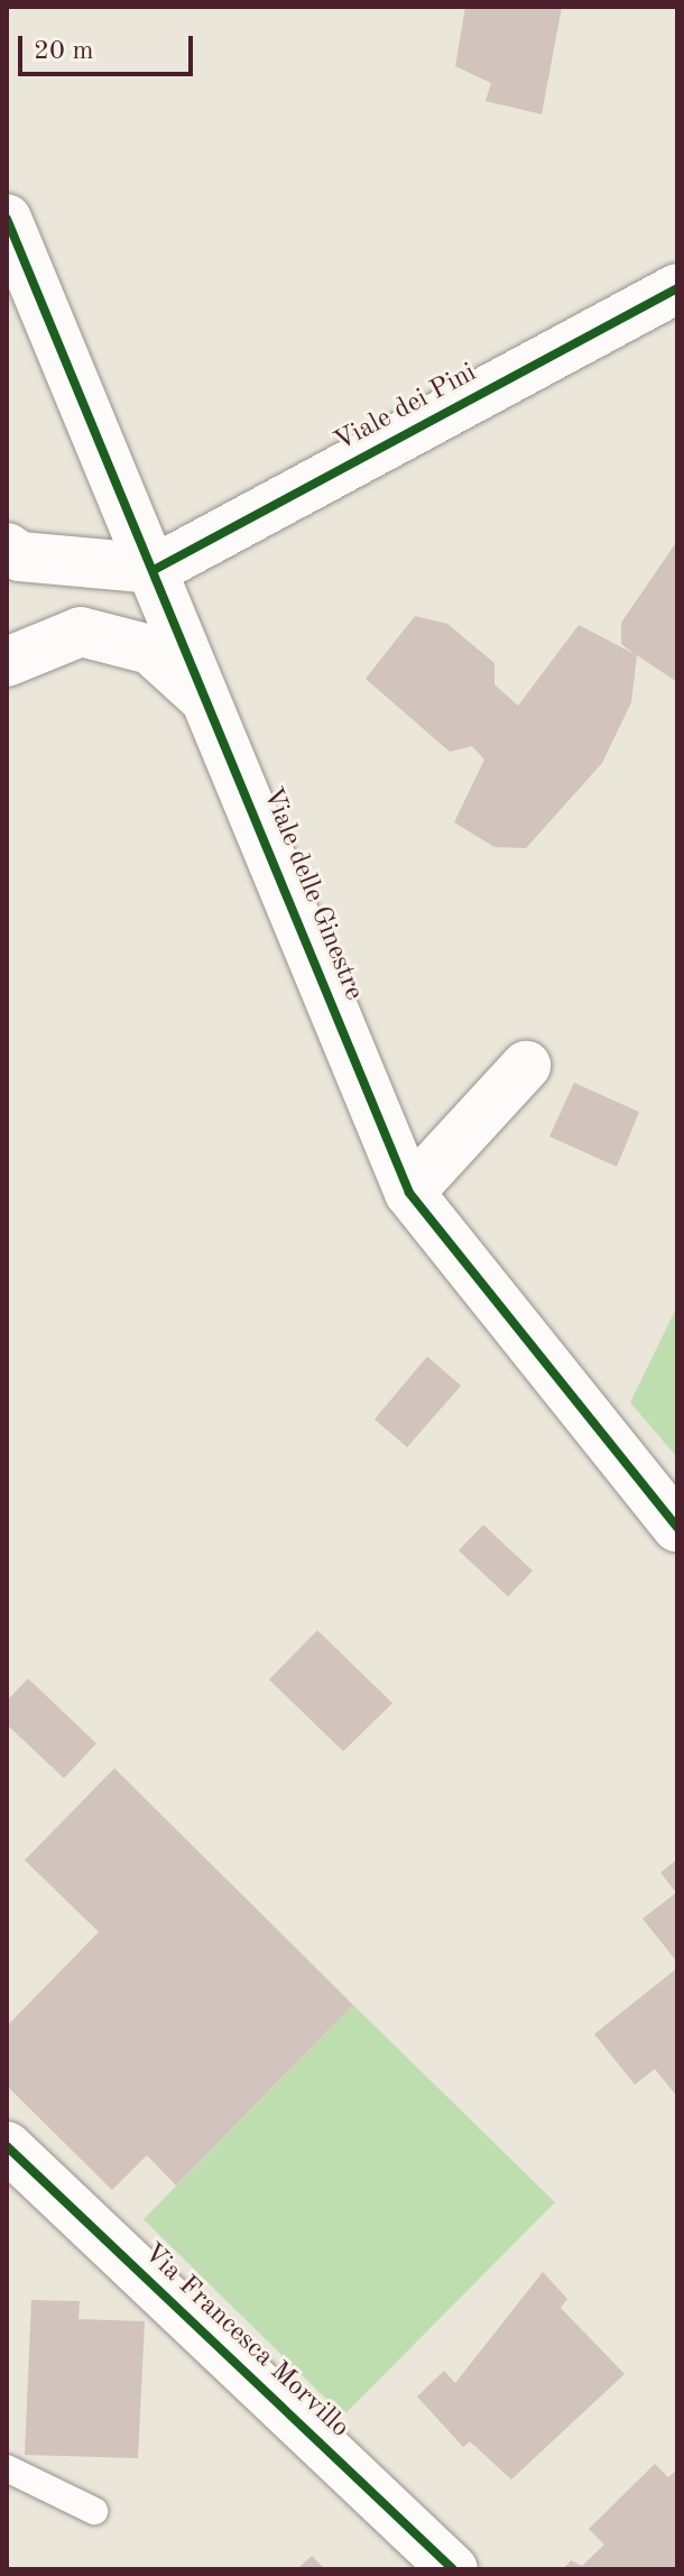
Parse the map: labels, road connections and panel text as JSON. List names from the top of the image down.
{
  "streets": {
    "street": ["Viale dei Pini", "Viale delle Ginestre", "Via Francesca Morvillo"]
  },
  "crossings": [
    ["Viale dei Pini", "Viale delle Ginestre"]
  ],
  "scale_bar": "20 m"
}
